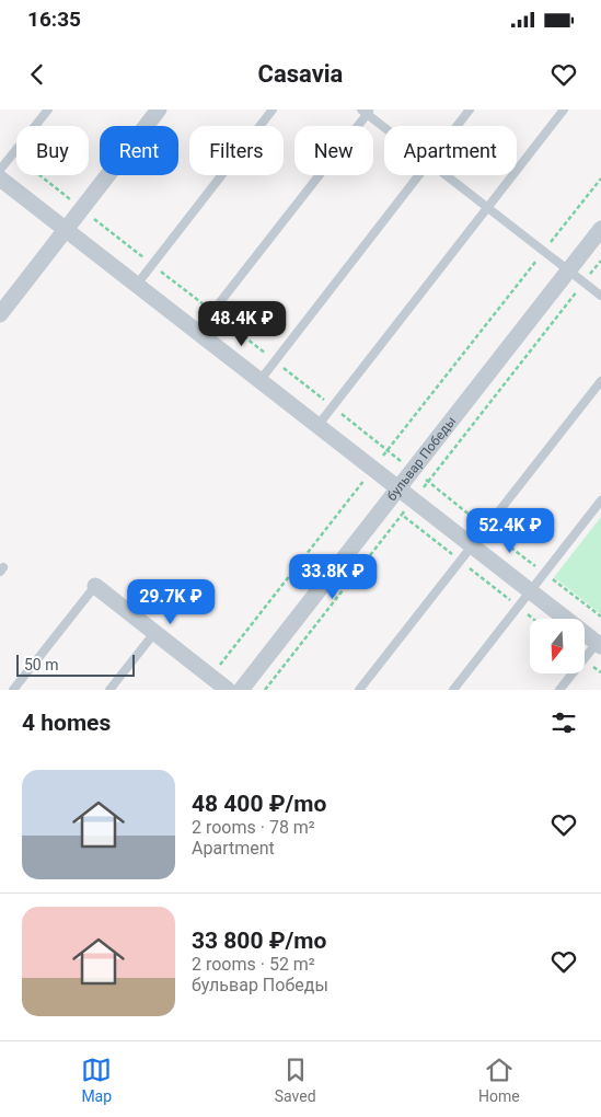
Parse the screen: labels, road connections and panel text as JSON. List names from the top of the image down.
{
  "streets": {
    "street": ["бульвар Победы"]
  },
  "scale_bar": "50 m",
  "north": "bottom",
  "page": {
    "status": "16:35",
    "header": "Casavia",
    "chip": [
      "Buy",
      "Rent",
      "Filters",
      "New",
      "Apartment"
    ],
    "price": [
      "48.4K ₽",
      "52.4K ₽",
      "33.8K ₽",
      "29.7K ₽"
    ],
    "scale": "50 m",
    "heading": "4 homes",
    "list": [
      {
        "name": "48 400 ₽/mo",
        "note": "2 rooms · 78 m² · Apartment"
      },
      {
        "name": "33 800 ₽/mo",
        "note": "2 rooms · 52 m² · бульвар Победы"
      }
    ],
    "tabs": ["Map", "Saved", "Home"]
  }
}
